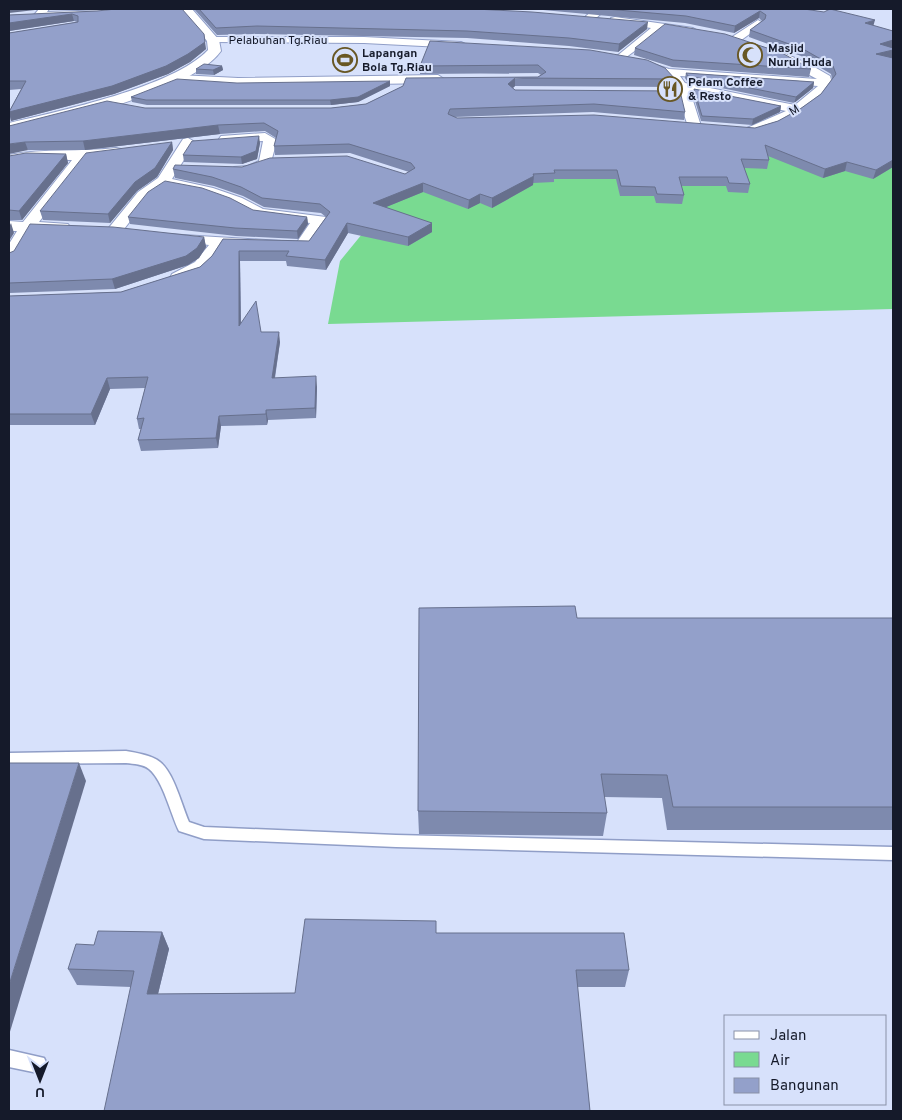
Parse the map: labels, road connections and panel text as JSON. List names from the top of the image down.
{
  "streets": {
    "street": ["Pelabuhan Tg.Riau", "M"]
  },
  "places": {
    "mosque": ["Masjid Nurul Huda"],
    "sports": ["Lapangan Bola Tg.Riau"],
    "restaurant": ["Pelam Coffee & Resto"]
  },
  "legend": ["Jalan", "Air", "Bangunan"],
  "north": "bottom"
}
